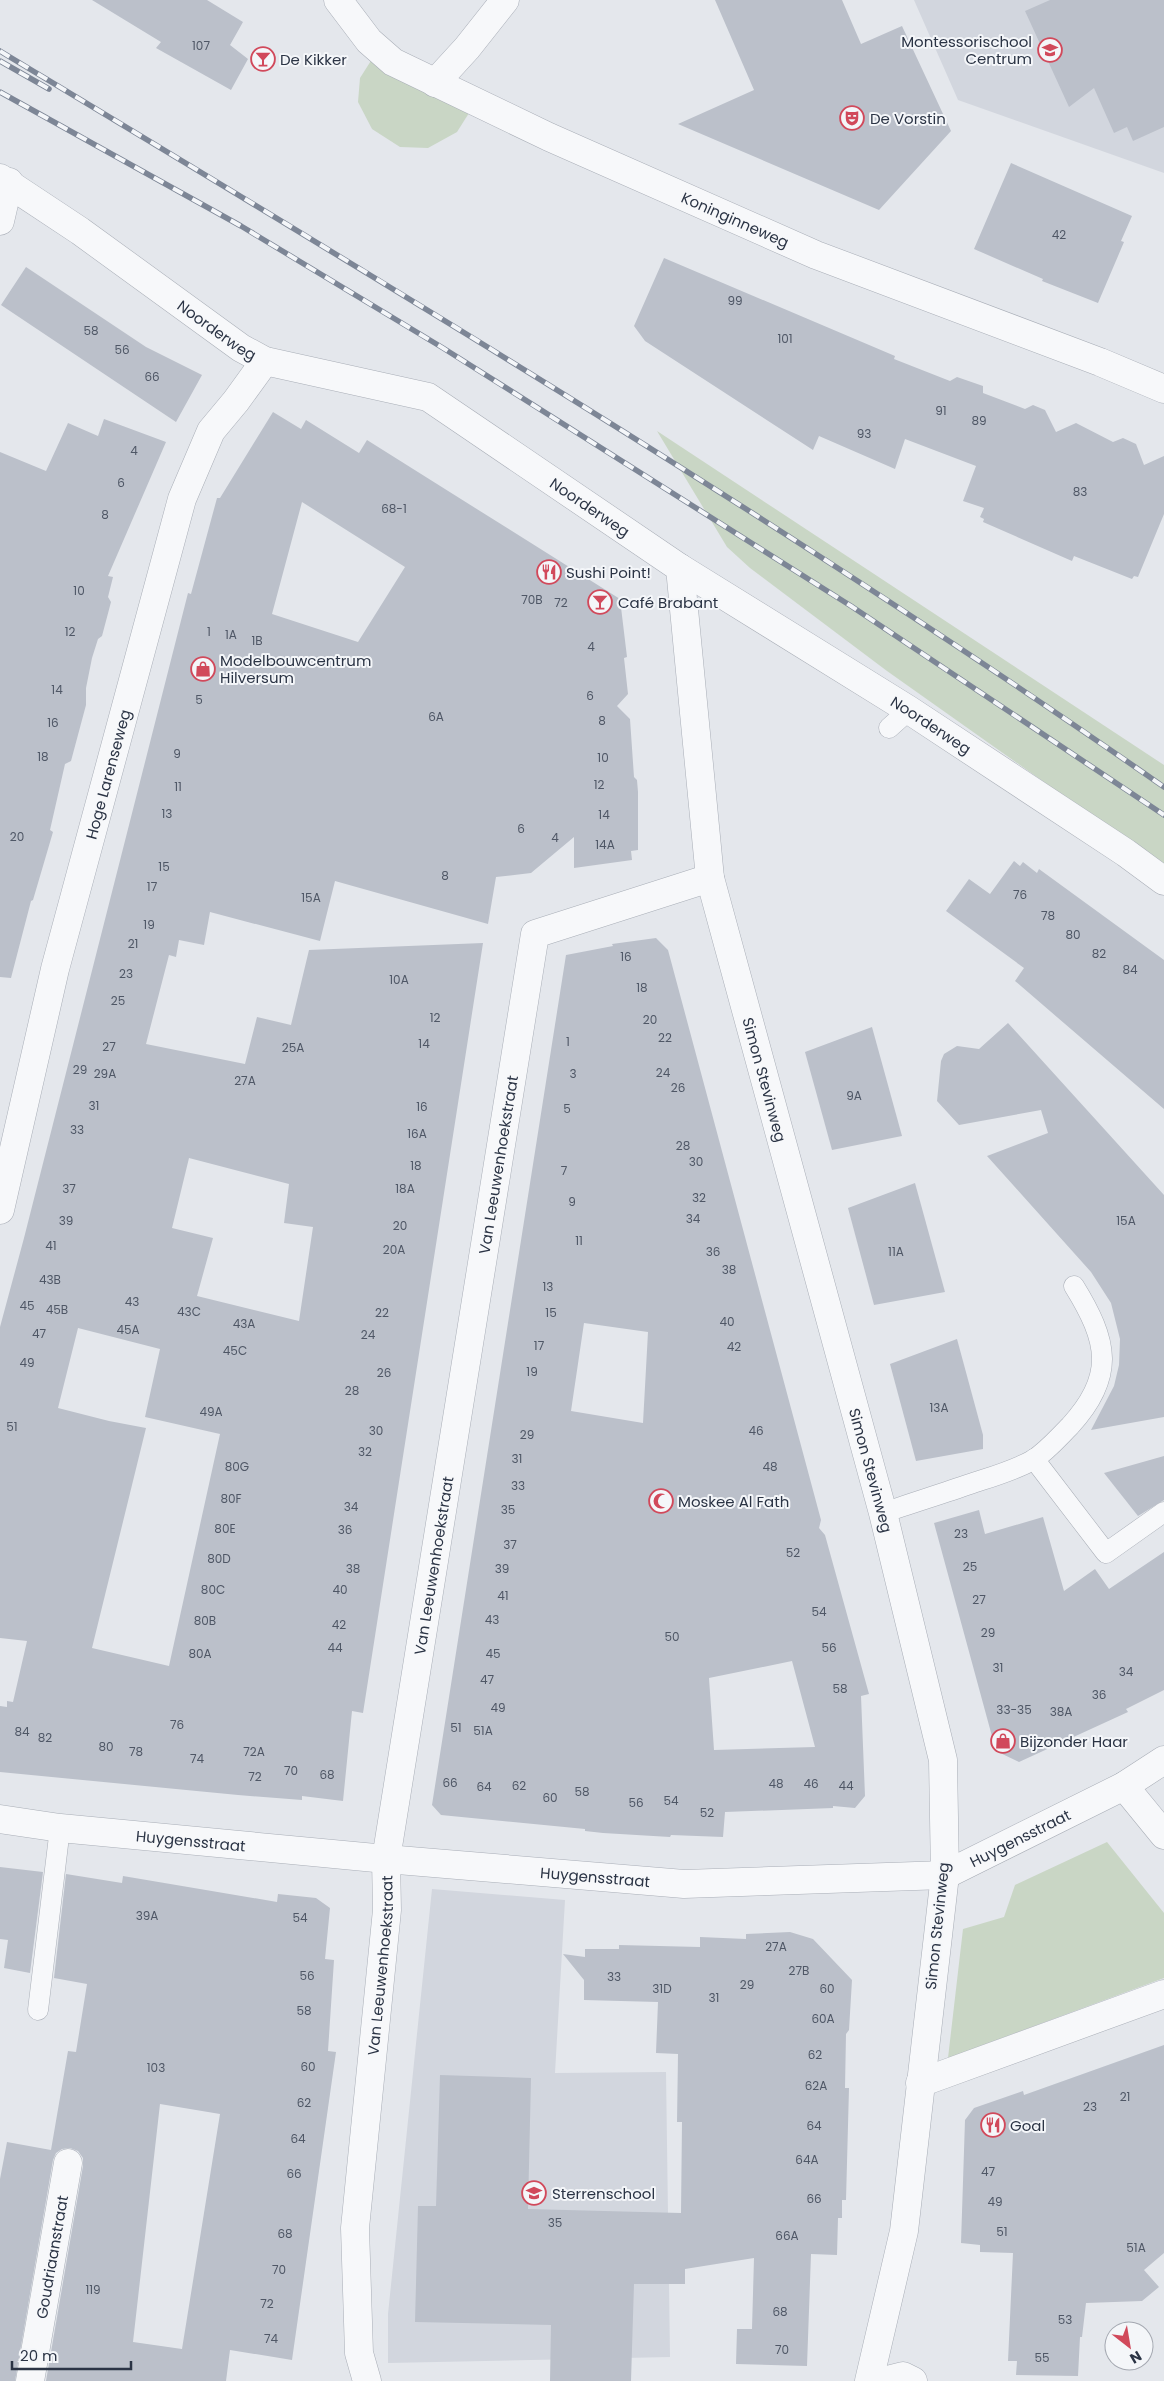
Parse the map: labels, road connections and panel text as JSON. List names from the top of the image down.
{
  "streets": {
    "street": [
      "Koninginneweg",
      "Noorderweg",
      "Hoge Larenseweg",
      "Simon Stevinweg",
      "Van Leeuwenhoekstraat",
      "Huygensstraat",
      "Goudriaanstraat"
    ]
  },
  "crossings": [
    ["Noorderweg", "Hoge Larenseweg"],
    ["Noorderweg", "Simon Stevinweg"],
    ["Simon Stevinweg", "Van Leeuwenhoekstraat"],
    ["Simon Stevinweg", "Huygensstraat"],
    ["Van Leeuwenhoekstraat", "Huygensstraat"]
  ],
  "places": {
    "school or university": ["Montessorischool Centrum", "Sterrenschool"],
    "bar": ["De Kikker", "Café Brabant"],
    "theatre": ["De Vorstin"],
    "restaurant": ["Sushi Point!", "Goal"],
    "shop": ["Modelbouwcentrum Hilversum", "Bijzonder Haar"],
    "mosque": ["Moskee Al Fath"]
  },
  "house_numbers": [
    "107",
    "42",
    "99",
    "58",
    "101",
    "56",
    "66",
    "91",
    "89",
    "93",
    "4",
    "6",
    "83",
    "68-1",
    "8",
    "10",
    "70B",
    "72",
    "12",
    "1",
    "1A",
    "1B",
    "4",
    "14",
    "6",
    "5",
    "6A",
    "8",
    "16",
    "9",
    "18",
    "10",
    "12",
    "11",
    "13",
    "14",
    "6",
    "20",
    "4",
    "14A",
    "15",
    "8",
    "17",
    "76",
    "15A",
    "78",
    "19",
    "80",
    "21",
    "82",
    "16",
    "84",
    "23",
    "10A",
    "18",
    "25",
    "12",
    "20",
    "22",
    "1",
    "14",
    "27",
    "25A",
    "29",
    "24",
    "29A",
    "3",
    "27A",
    "26",
    "9A",
    "31",
    "16",
    "5",
    "33",
    "16A",
    "28",
    "30",
    "18",
    "7",
    "37",
    "18A",
    "32",
    "9",
    "34",
    "39",
    "15A",
    "20",
    "11",
    "41",
    "20A",
    "36",
    "11A",
    "38",
    "43B",
    "13",
    "43",
    "45",
    "45B",
    "43C",
    "22",
    "15",
    "40",
    "43A",
    "45A",
    "47",
    "24",
    "17",
    "42",
    "45C",
    "49",
    "19",
    "26",
    "28",
    "13A",
    "49A",
    "51",
    "30",
    "46",
    "29",
    "32",
    "31",
    "80G",
    "48",
    "33",
    "80F",
    "34",
    "35",
    "80E",
    "36",
    "23",
    "37",
    "52",
    "80D",
    "25",
    "38",
    "39",
    "80C",
    "40",
    "41",
    "27",
    "54",
    "43",
    "80B",
    "42",
    "29",
    "50",
    "44",
    "56",
    "80A",
    "45",
    "31",
    "34",
    "47",
    "58",
    "36",
    "49",
    "33-35",
    "38A",
    "76",
    "51",
    "51A",
    "84",
    "82",
    "80",
    "78",
    "72A",
    "74",
    "70",
    "68",
    "72",
    "66",
    "48",
    "46",
    "62",
    "44",
    "64",
    "58",
    "60",
    "54",
    "56",
    "52",
    "39A",
    "54",
    "27A",
    "27B",
    "56",
    "33",
    "29",
    "31D",
    "60",
    "31",
    "58",
    "60A",
    "62",
    "60",
    "103",
    "62A",
    "21",
    "62",
    "23",
    "64",
    "64",
    "64A",
    "47",
    "66",
    "66",
    "49",
    "35",
    "51",
    "68",
    "66A",
    "51A",
    "70",
    "119",
    "72",
    "68",
    "53",
    "74",
    "70",
    "55"
  ],
  "scale_bar": "20 m",
  "north": "bottom right"
}
